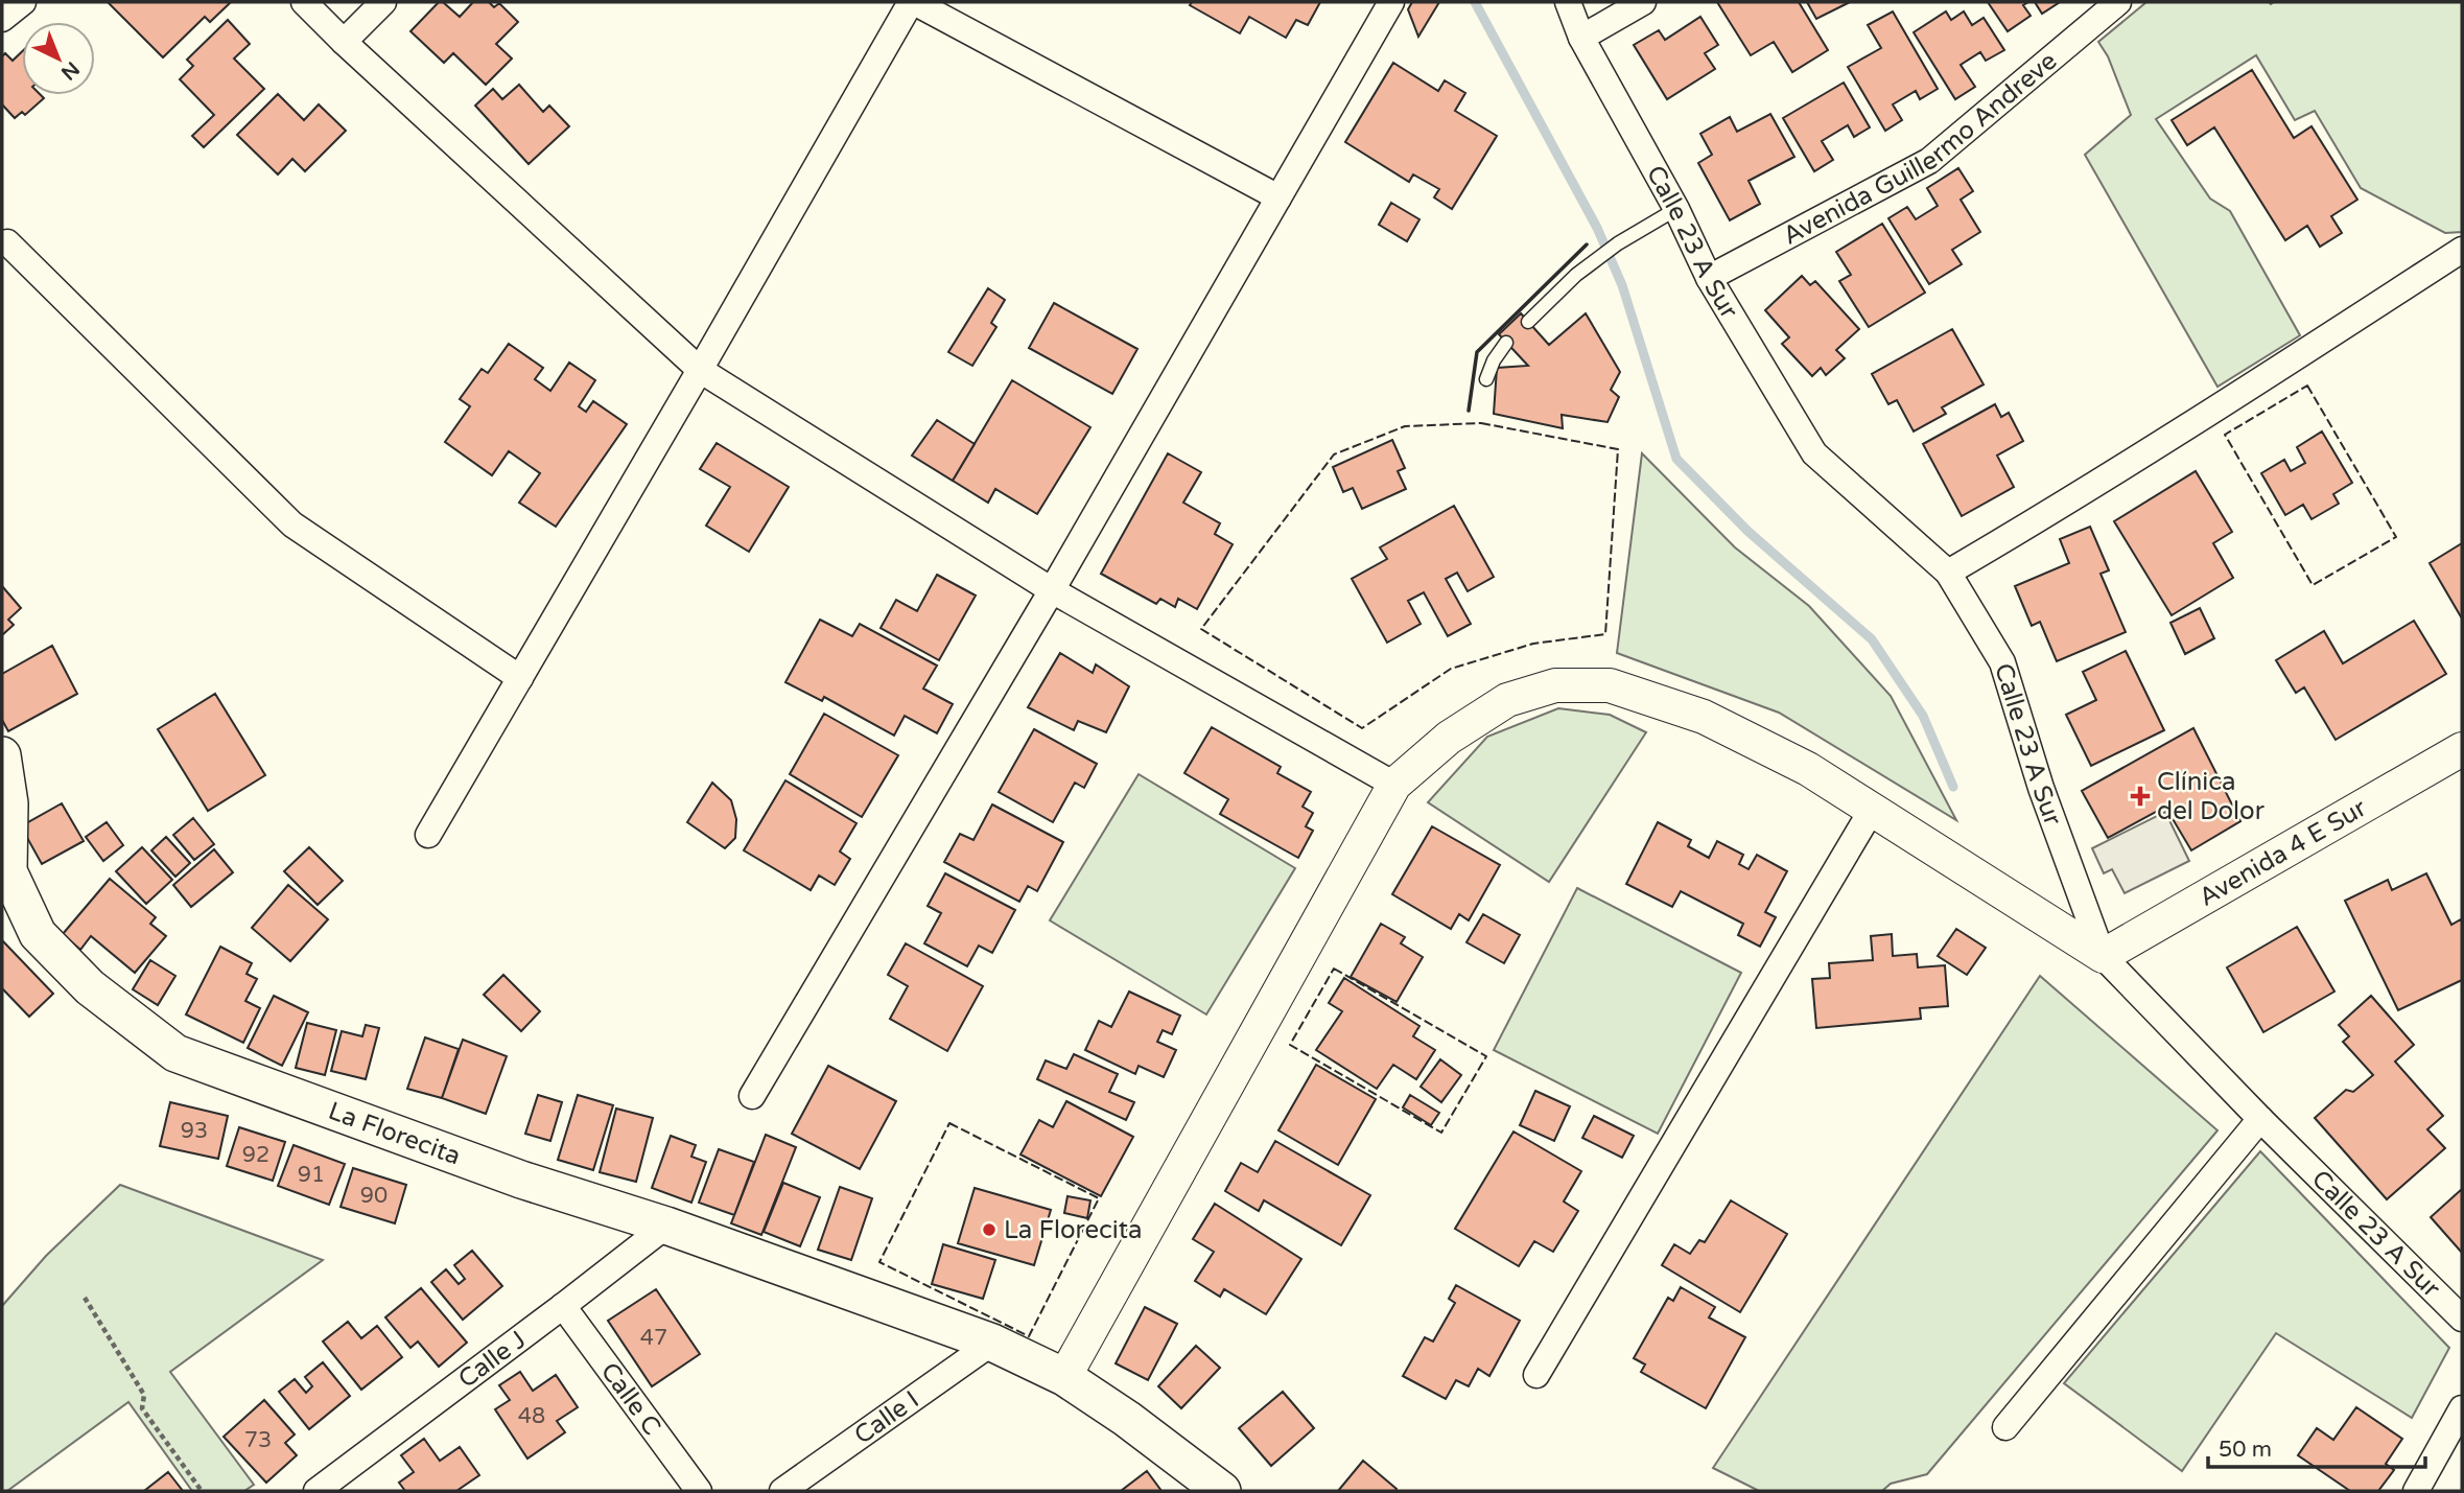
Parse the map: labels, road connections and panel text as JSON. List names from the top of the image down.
{
  "streets": {
    "main road": ["La Florecita"],
    "street": [
      "Avenida Guillermo Andreve",
      "Calle 23 A Sur",
      "Avenida 4 E Sur",
      "Calle J",
      "Calle C",
      "Calle I"
    ]
  },
  "crossings": [
    ["Avenida Guillermo Andreve", "Calle 23 A Sur"],
    ["Calle 23 A Sur", "Avenida 4 E Sur"],
    ["La Florecita", "Calle J"],
    ["La Florecita", "Calle I"],
    ["Calle J", "Calle C"]
  ],
  "places": {
    "health": ["Clínica del Dolor"],
    "other": ["La Florecita"]
  },
  "house_numbers": [
    "93",
    "92",
    "91",
    "90",
    "47",
    "48",
    "73"
  ],
  "scale_bar": "50 m",
  "north": "bottom right"
}
